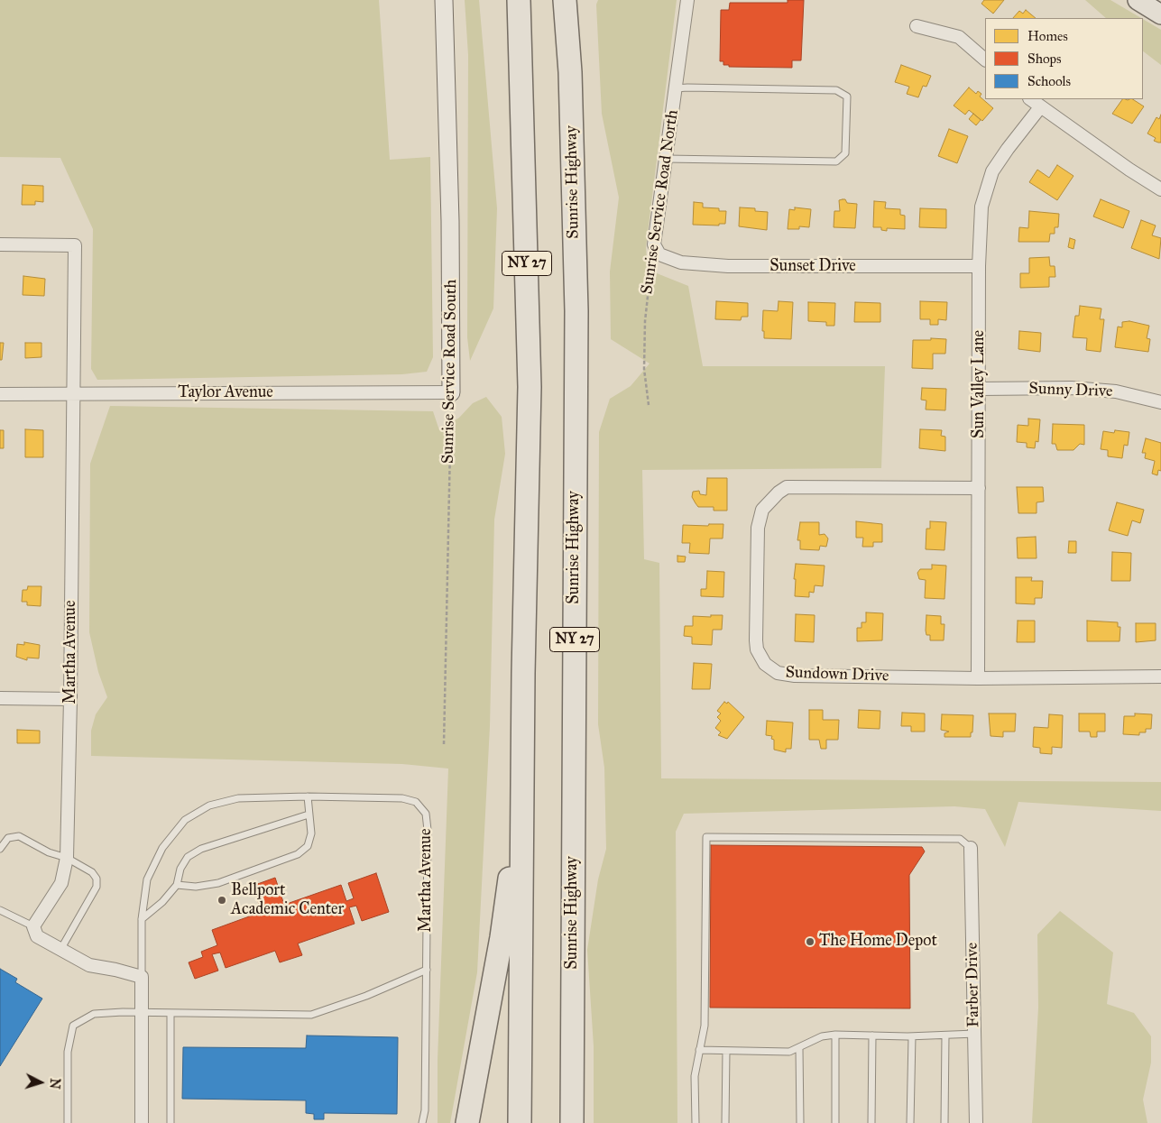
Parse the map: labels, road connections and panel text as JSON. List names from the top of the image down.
{
  "streets": {
    "highway": ["Sunrise Highway", "NY 27"],
    "street": [
      "Sunrise Service Road North",
      "Sunset Drive",
      "Sunrise Service Road South",
      "Sun Valley Lane",
      "Sunny Drive",
      "Taylor Avenue",
      "Martha Avenue",
      "Sundown Drive",
      "Farber Drive"
    ]
  },
  "crossings": [
    ["Sunrise Service Road North", "Sunset Drive"],
    ["Sunset Drive", "Sun Valley Lane"],
    ["Sunrise Service Road South", "Taylor Avenue"],
    ["Sun Valley Lane", "Sunny Drive"],
    ["Sun Valley Lane", "Sundown Drive"],
    ["Taylor Avenue", "Martha Avenue"]
  ],
  "places": ["Bellport Academic Center", "The Home Depot"],
  "legend": ["Homes", "Shops", "Schools"],
  "north": "right"
}
